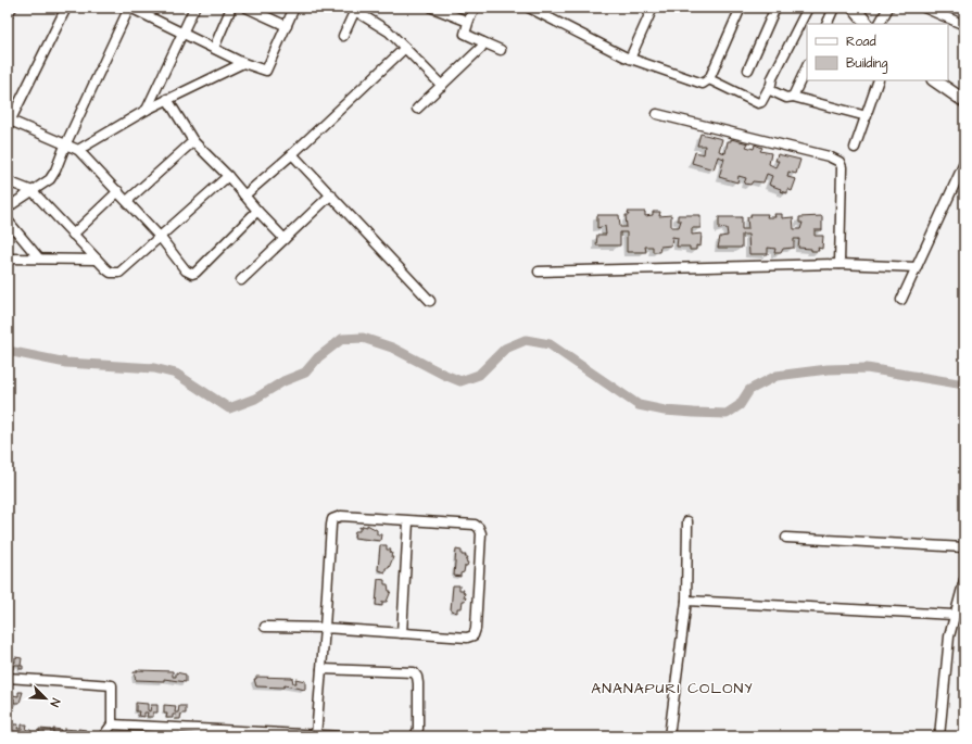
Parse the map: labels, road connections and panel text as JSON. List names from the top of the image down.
{
  "districts": ["ANANAPURI COLONY"],
  "legend": ["Road", "Building"],
  "north": "bottom right"
}
